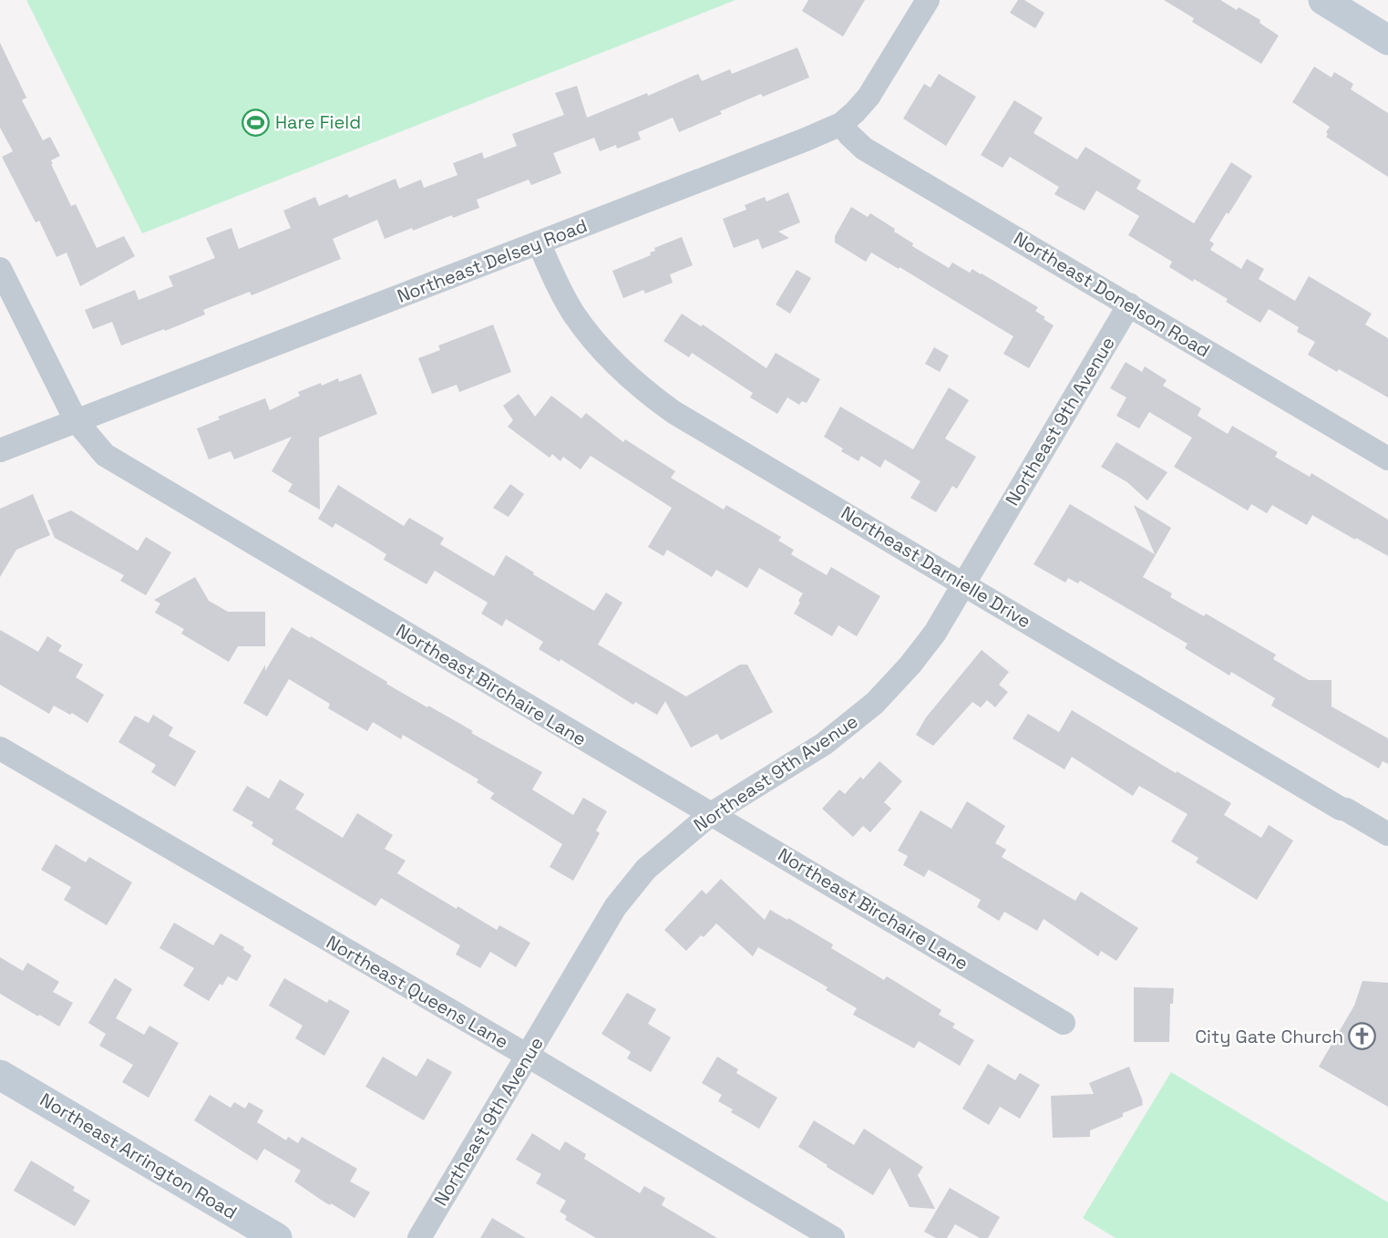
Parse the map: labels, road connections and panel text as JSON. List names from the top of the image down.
{
  "streets": {
    "street": [
      "Northeast Delsey Road",
      "Northeast Donelson Road",
      "Northeast 9th Avenue",
      "Northeast Darnielle Drive",
      "Northeast Birchaire Lane",
      "Northeast Queens Lane",
      "Northeast Arrington Road"
    ]
  },
  "crossings": [
    ["Northeast Delsey Road", "Northeast Donelson Road"],
    ["Northeast Delsey Road", "Northeast Darnielle Drive"],
    ["Northeast Delsey Road", "Northeast Birchaire Lane"],
    ["Northeast Donelson Road", "Northeast 9th Avenue"],
    ["Northeast 9th Avenue", "Northeast Darnielle Drive"],
    ["Northeast 9th Avenue", "Northeast Birchaire Lane"],
    ["Northeast 9th Avenue", "Northeast Queens Lane"]
  ],
  "places": {
    "sports": ["Hare Field"],
    "church": ["City Gate Church"]
  }
}
